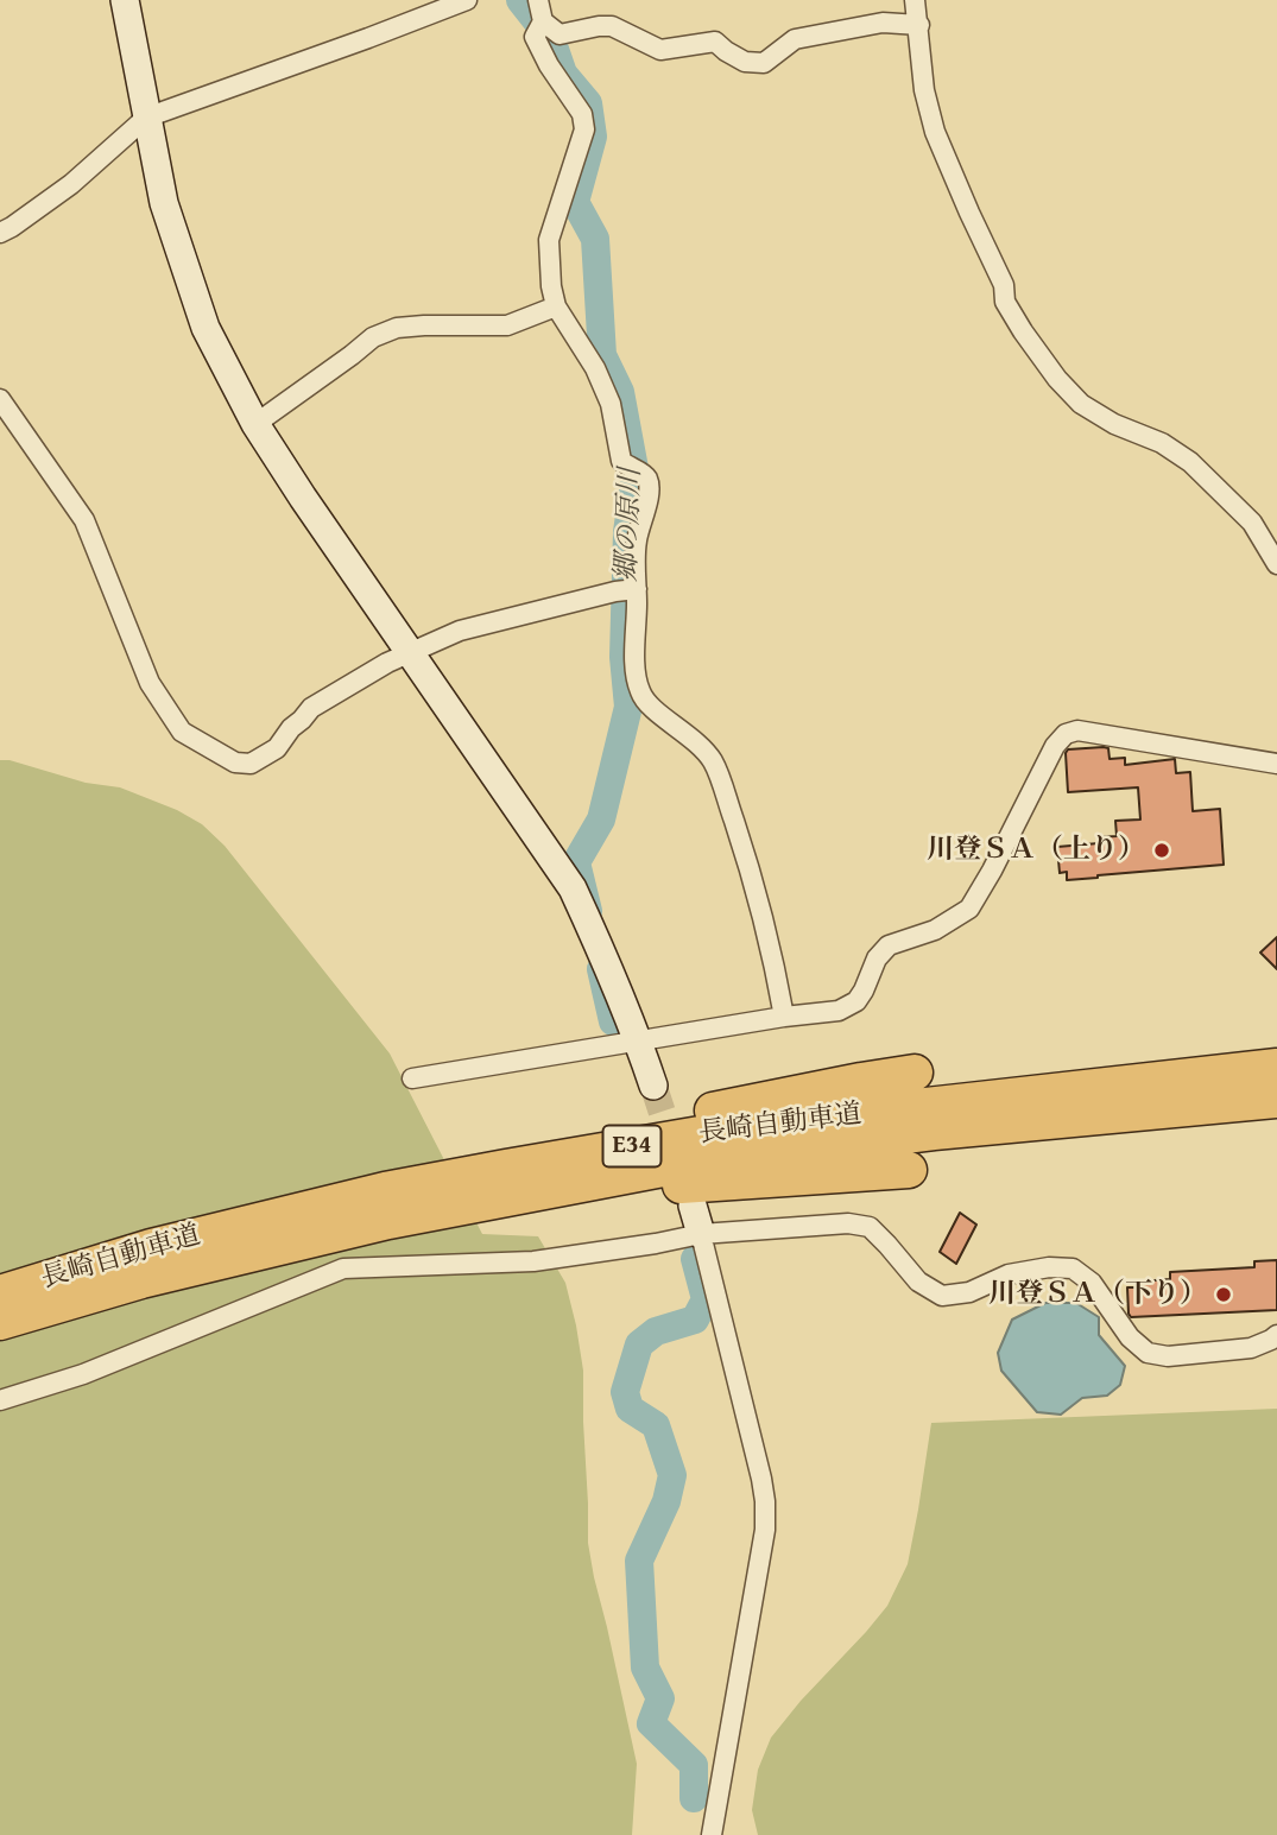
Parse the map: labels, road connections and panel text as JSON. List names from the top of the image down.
{
  "streets": {
    "highway": ["長崎自動車道", "E34"]
  },
  "water": ["郷の原川"],
  "places": ["川登ＳＡ（上り）", "川登ＳＡ（下り）"]
}
